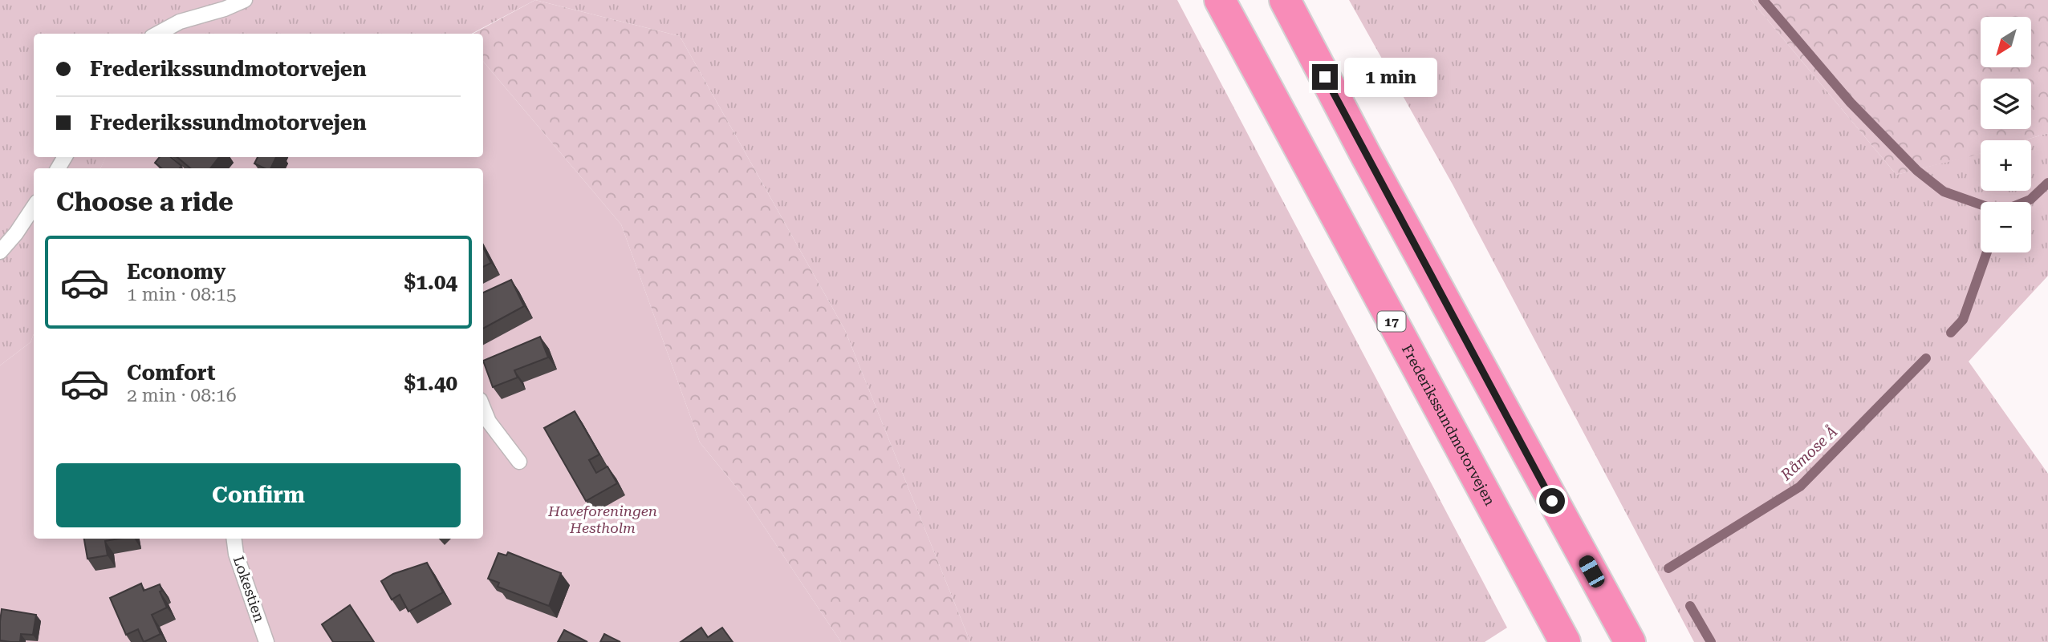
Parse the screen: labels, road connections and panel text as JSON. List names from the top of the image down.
{
  "streets": {
    "highway": ["17", "Frederikssundmotorvejen"],
    "lane": ["Lokestien"]
  },
  "water": ["Råmose Å"],
  "parks": ["Haveforeningen Hestholm"],
  "north": "bottom left",
  "page": {
    "map_buttons": ["+", "−"],
    "banner": ["Frederikssundmotorvejen", "Frederikssundmotorvejen"],
    "bubble": "1 min",
    "heading": "Choose a ride",
    "list": [
      {
        "name": "Economy",
        "note": "1 min · 08:15",
        "value": "$1.04"
      },
      {
        "name": "Comfort",
        "note": "2 min · 08:16",
        "value": "$1.40"
      }
    ],
    "buttons": "Confirm"
  }
}
